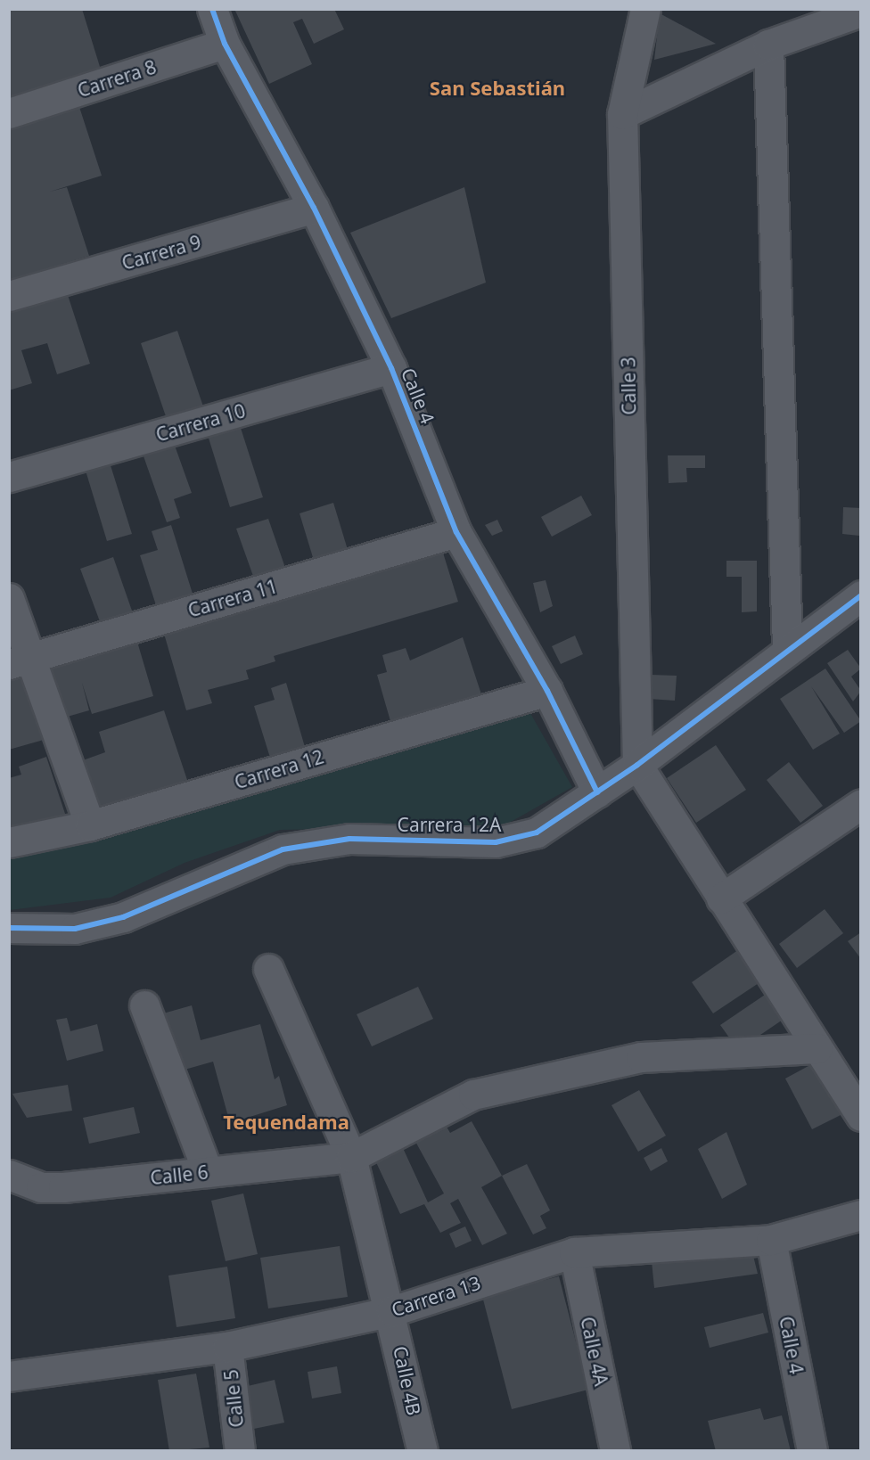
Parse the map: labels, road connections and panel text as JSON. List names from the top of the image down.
{
  "streets": {
    "street": [
      "Carrera 8",
      "Carrera 9",
      "Calle 3",
      "Calle 4",
      "Carrera 10",
      "Carrera 11",
      "Carrera 12",
      "Carrera 12A",
      "Calle 6",
      "Carrera 13",
      "Calle 4A",
      "Calle 4B",
      "Calle 5"
    ]
  },
  "crossings": [
    ["Carrera 8", "Calle 4"],
    ["Carrera 9", "Calle 4"],
    ["Calle 3", "Carrera 12A"],
    ["Calle 4", "Carrera 10"],
    ["Calle 4", "Carrera 11"],
    ["Calle 4", "Carrera 12"],
    ["Calle 4", "Carrera 12A"],
    ["Calle 4", "Carrera 13"],
    ["Calle 6", "Calle 4B"],
    ["Carrera 13", "Calle 4A"],
    ["Carrera 13", "Calle 4B"],
    ["Carrera 13", "Calle 5"]
  ],
  "districts": ["San Sebastián", "Tequendama"]
}
